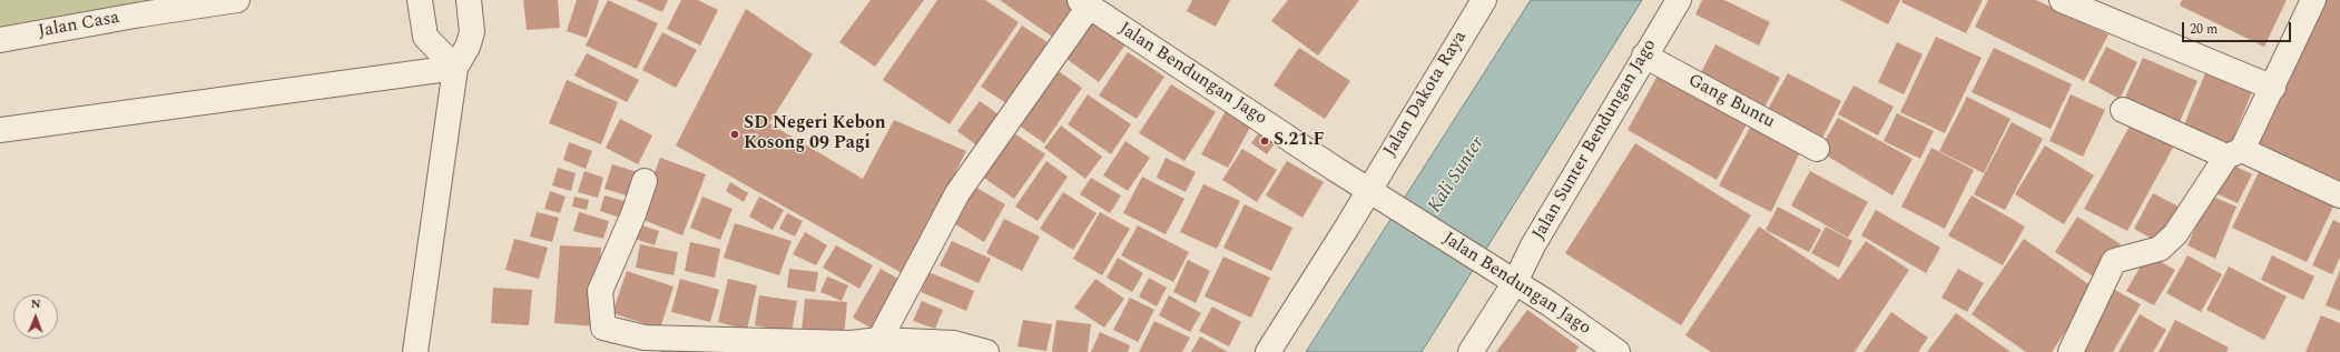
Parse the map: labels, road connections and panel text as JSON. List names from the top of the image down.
{
  "streets": {
    "street": [
      "Jalan Casa",
      "Jalan Bendungan Jago",
      "Jalan Dakota Raya",
      "Gang Buntu",
      "Jalan Sunter Bendungan Jago"
    ]
  },
  "crossings": [
    ["Jalan Bendungan Jago", "Jalan Dakota Raya"],
    ["Jalan Bendungan Jago", "Jalan Sunter Bendungan Jago"],
    ["Gang Buntu", "Jalan Sunter Bendungan Jago"]
  ],
  "water": ["Kali Sunter"],
  "places": ["SD Negeri Kebon Kosong 09 Pagi", "S.21.F"],
  "scale_bar": "20 m",
  "north": "top"
}
